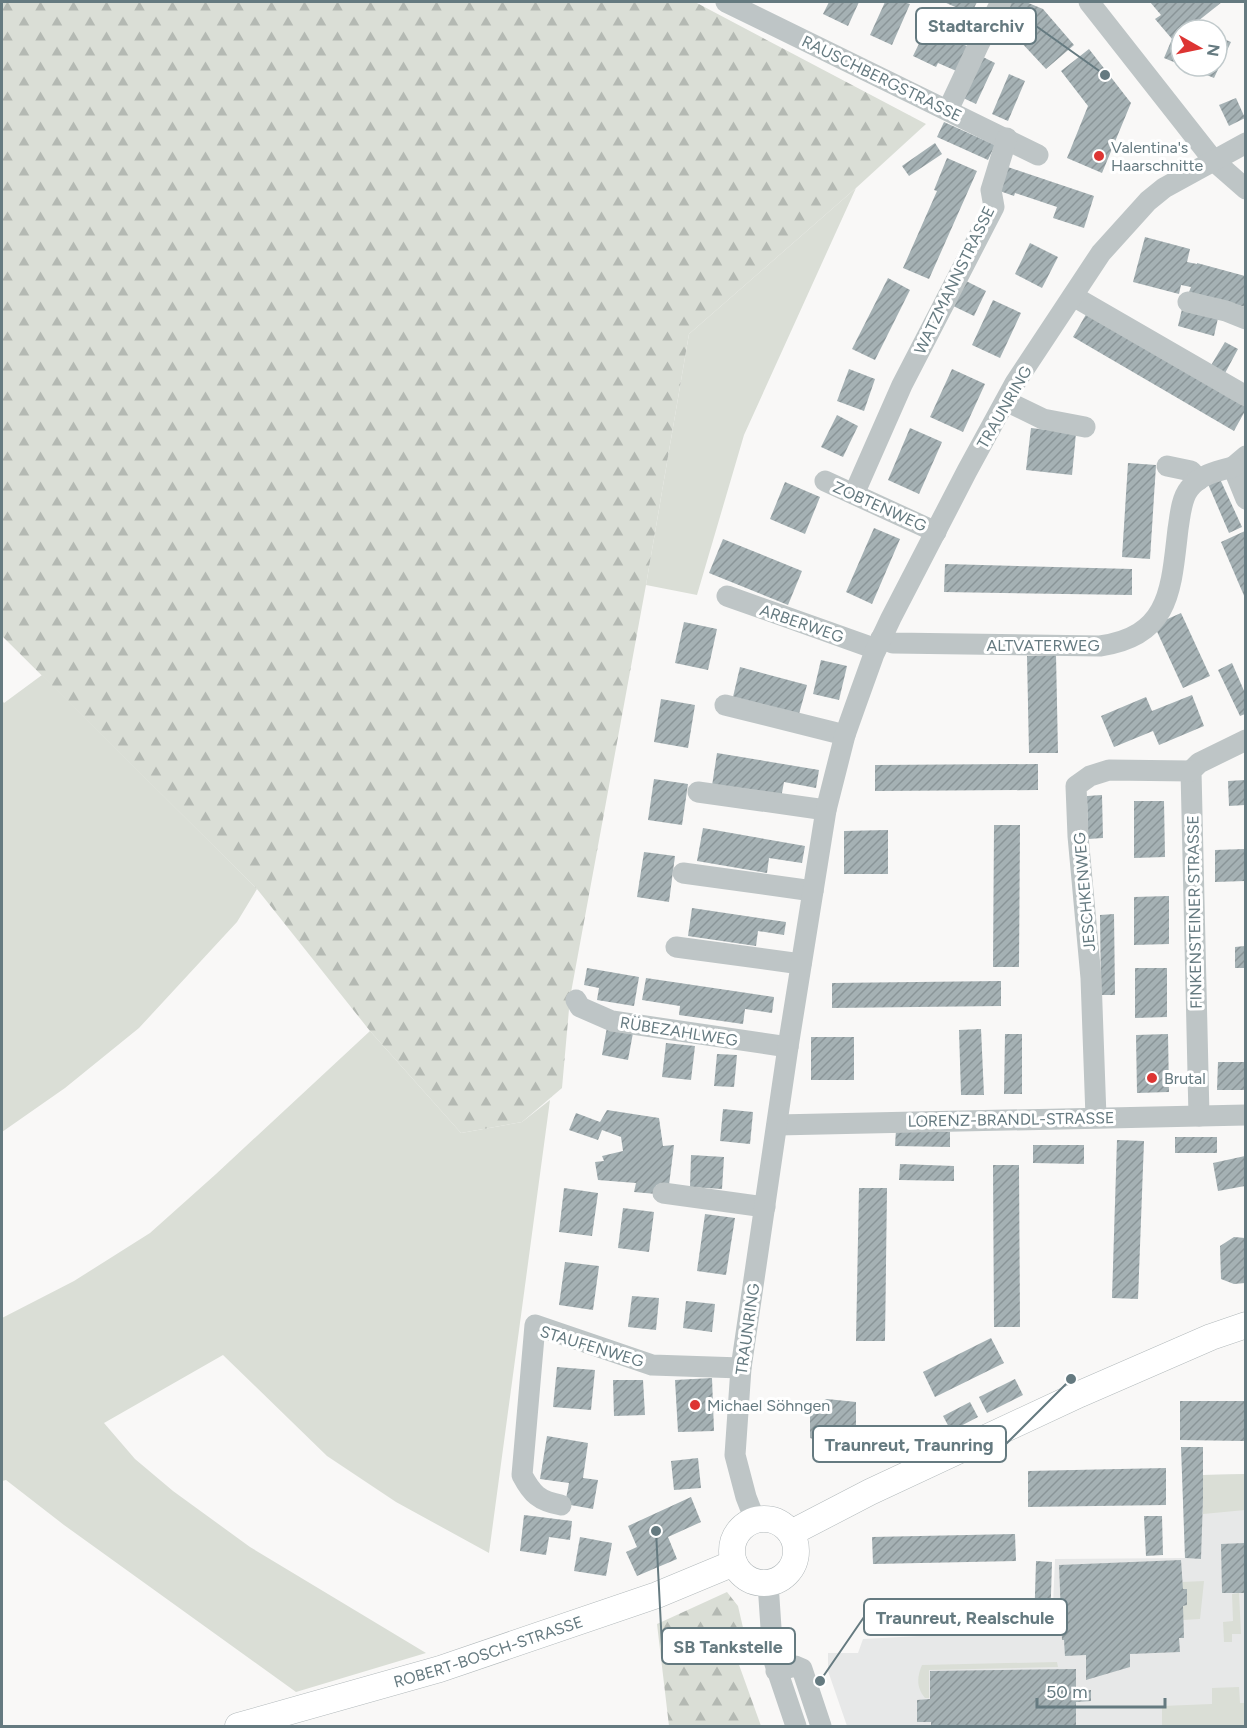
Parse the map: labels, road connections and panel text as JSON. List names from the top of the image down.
{
  "streets": {
    "main road": ["ROBERT-BOSCH-STRASSE"],
    "street": [
      "RAUSCHBERGSTRASSE",
      "WATZMANNSTRASSE",
      "TRAUNRING",
      "ZOBTENWEG",
      "ARBERWEG",
      "ALTVATERWEG",
      "JESCHKENWEG",
      "FINKENSTEINER STRASSE",
      "RÜBEZAHLWEG",
      "LORENZ-BRANDL-STRASSE",
      "STAUFENWEG"
    ]
  },
  "crossings": [
    ["RAUSCHBERGSTRASSE", "WATZMANNSTRASSE"],
    ["WATZMANNSTRASSE", "ZOBTENWEG"],
    ["TRAUNRING", "ZOBTENWEG"],
    ["TRAUNRING", "ARBERWEG"],
    ["TRAUNRING", "ALTVATERWEG"],
    ["TRAUNRING", "RÜBEZAHLWEG"],
    ["TRAUNRING", "LORENZ-BRANDL-STRASSE"],
    ["TRAUNRING", "STAUFENWEG"],
    ["TRAUNRING", "ROBERT-BOSCH-STRASSE"],
    ["ARBERWEG", "ALTVATERWEG"],
    ["JESCHKENWEG", "FINKENSTEINER STRASSE"],
    ["JESCHKENWEG", "LORENZ-BRANDL-STRASSE"],
    ["FINKENSTEINER STRASSE", "LORENZ-BRANDL-STRASSE"]
  ],
  "places": [
    "Stadtarchiv",
    "Valentina's Haarschnitte",
    "Brutal",
    "Traunreut, Traunring",
    "Michael Söhngen",
    "SB Tankstelle",
    "Traunreut, Realschule"
  ],
  "scale_bar": "50 m",
  "north": "right"
}
